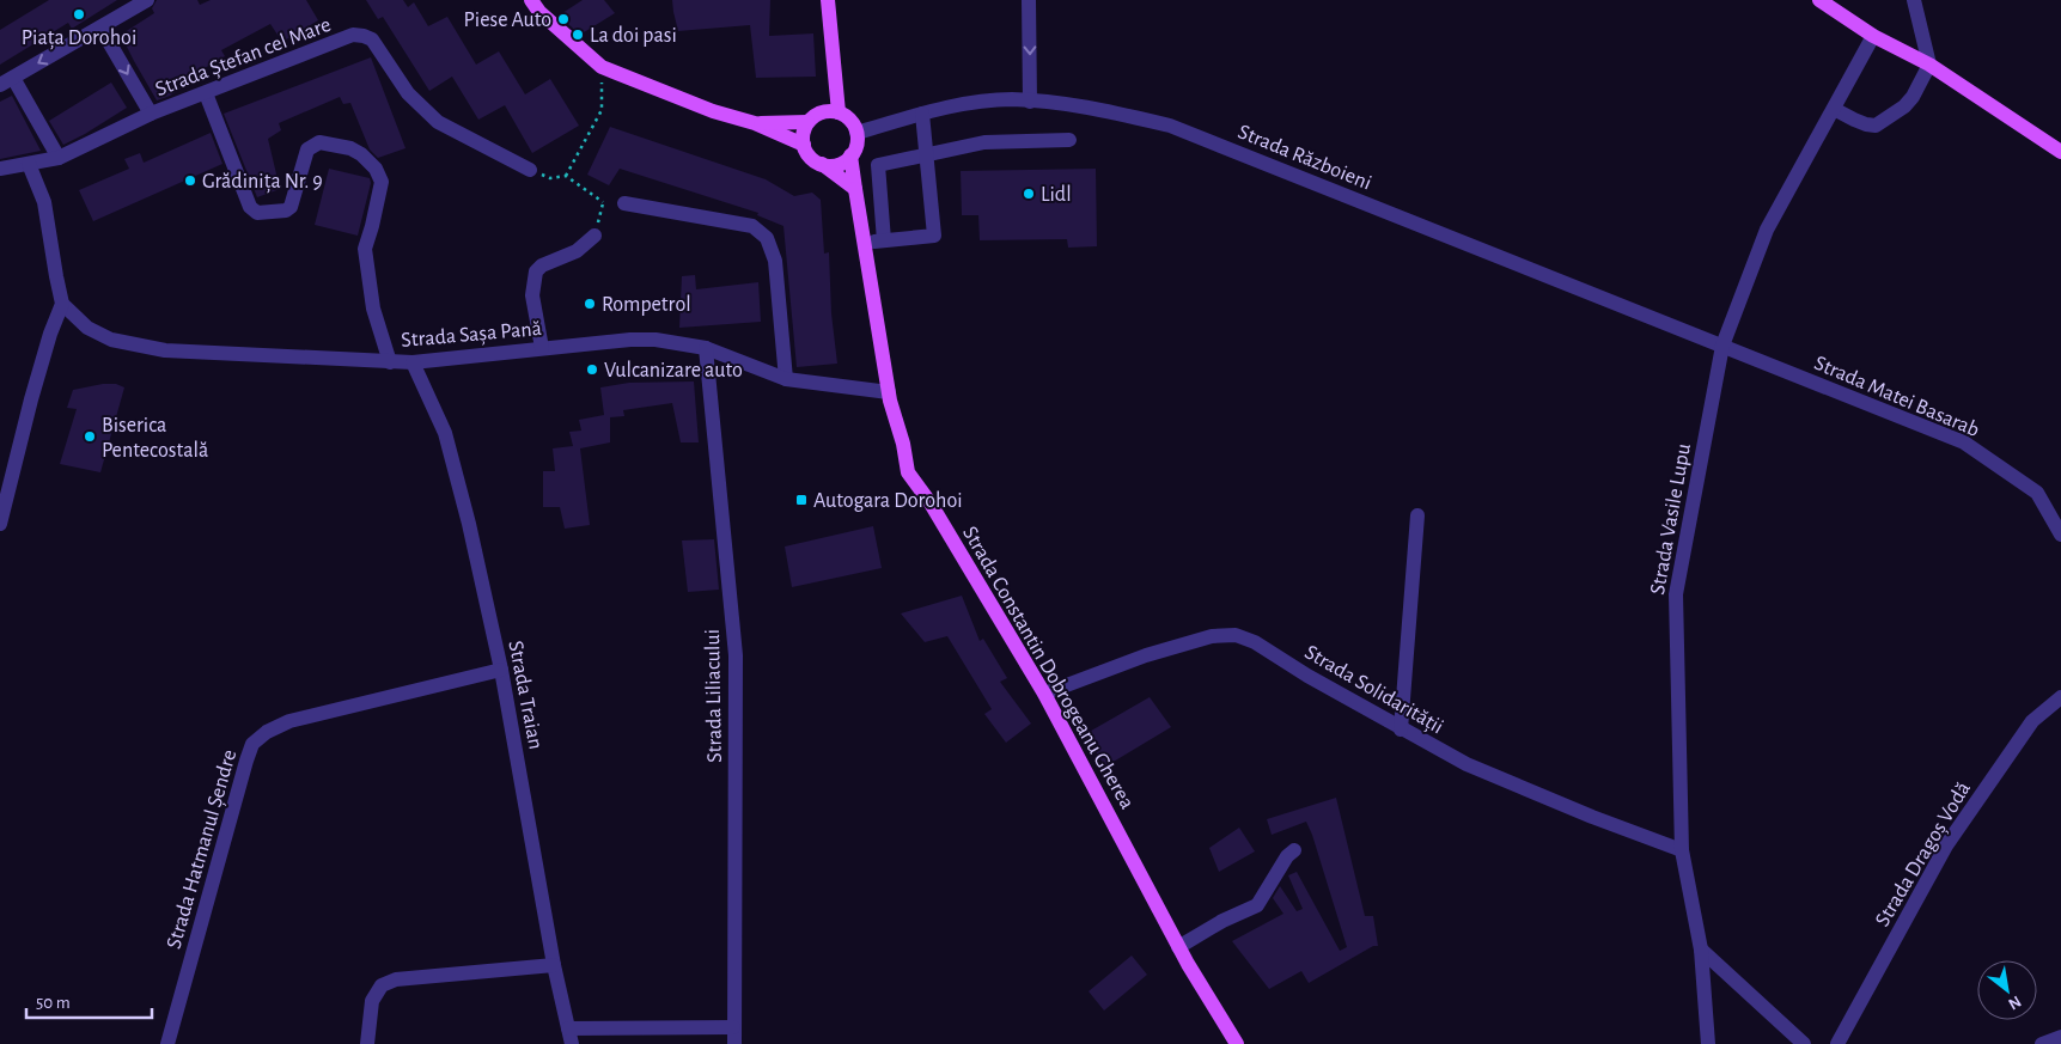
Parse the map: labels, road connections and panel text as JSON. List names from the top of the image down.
{
  "streets": {
    "main road": ["Strada Constantin Dobrogeanu Gherea"],
    "street": [
      "Strada Ștefan cel Mare",
      "Strada Războieni",
      "Strada Sașa Pană",
      "Strada Matei Basarab",
      "Strada Vasile Lupu",
      "Strada Solidarității",
      "Strada Traian",
      "Strada Liliacului",
      "Strada Hatmanul Șendre",
      "Strada Dragoș Vodă"
    ]
  },
  "crossings": [
    ["Strada Războieni", "Strada Matei Basarab"],
    ["Strada Războieni", "Strada Vasile Lupu"],
    ["Strada Războieni", "Strada Constantin Dobrogeanu Gherea"],
    ["Strada Sașa Pană", "Strada Constantin Dobrogeanu Gherea"],
    ["Strada Sașa Pană", "Strada Traian"],
    ["Strada Sașa Pană", "Strada Liliacului"],
    ["Strada Matei Basarab", "Strada Vasile Lupu"],
    ["Strada Vasile Lupu", "Strada Solidarității"],
    ["Strada Constantin Dobrogeanu Gherea", "Strada Solidarității"],
    ["Strada Traian", "Strada Hatmanul Șendre"]
  ],
  "places": {
    "other": [
      "Piața Dorohoi",
      "Piese Auto",
      "La doi pasi",
      "Grădinița Nr. 9",
      "Lidl",
      "Rompetrol",
      "Vulcanizare auto",
      "Biserica Pentecostală"
    ],
    "transit": ["Autogara Dorohoi"]
  },
  "scale_bar": "50 m",
  "north": "bottom right"
}
